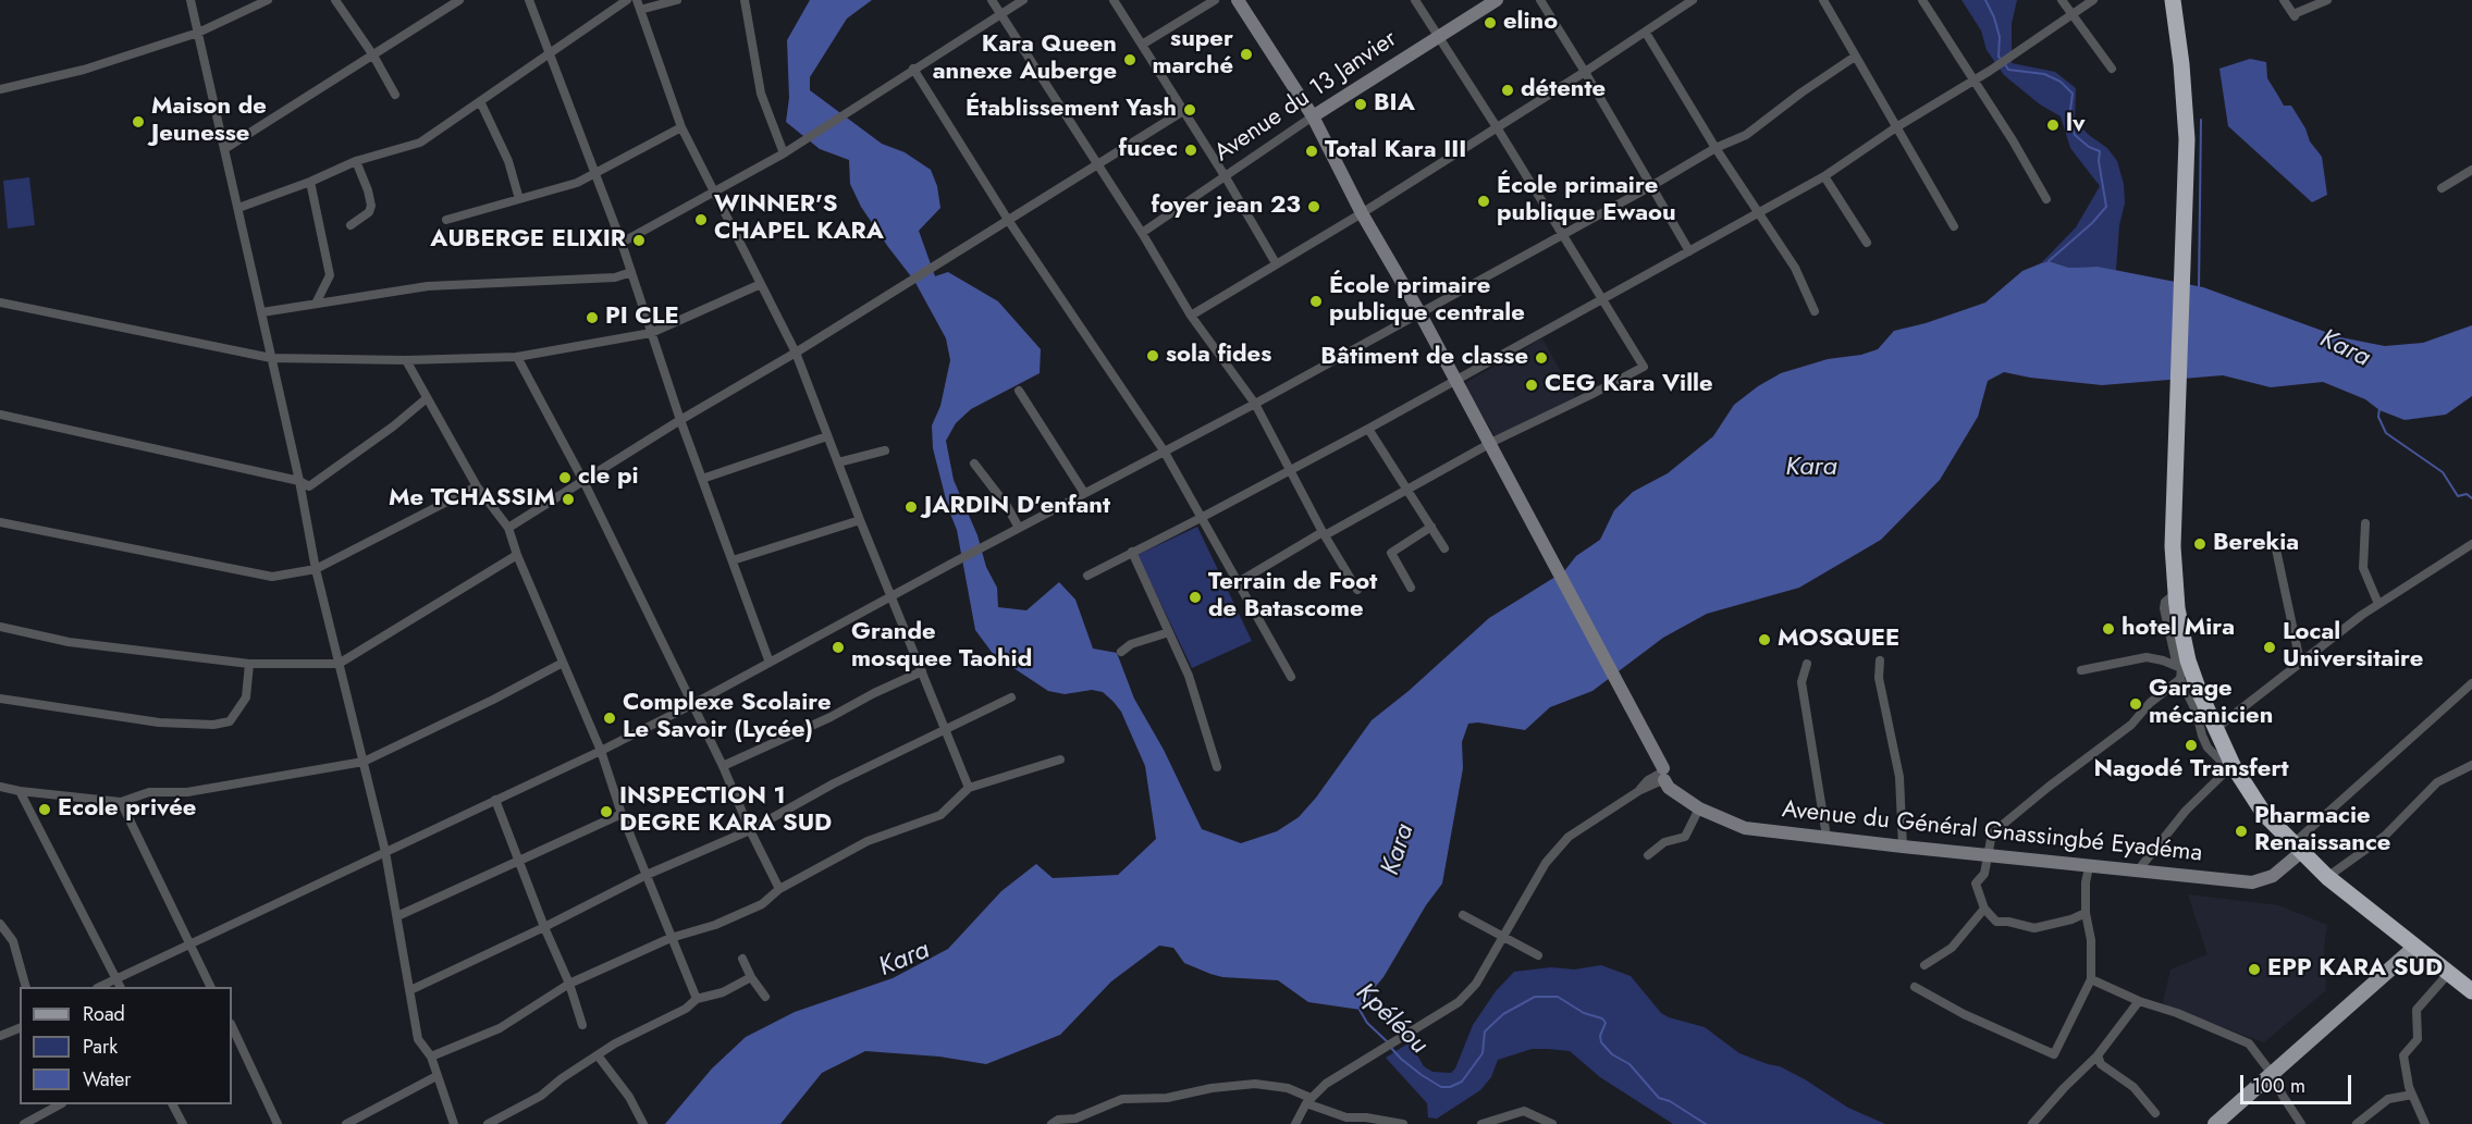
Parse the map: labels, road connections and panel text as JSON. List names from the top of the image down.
{
  "streets": {
    "main road": ["Avenue du 13 Janvier", "Avenue du Général Gnassingbé Eyadéma"]
  },
  "water": ["Kara", "Kpéléou"],
  "places": [
    "elino",
    "super marché",
    "Kara Queen annexe Auberge",
    "détente",
    "BIA",
    "Établissement Yash",
    "Maison de Jeunesse",
    "lv",
    "fucec",
    "Total Kara III",
    "École primaire publique Ewaou",
    "foyer jean 23",
    "WINNER'S CHAPEL KARA",
    "AUBERGE ELIXIR",
    "École primaire publique centrale",
    "PI CLE",
    "sola fides",
    "Bâtiment de classe",
    "CEG Kara Ville",
    "cle pi",
    "Me TCHASSIM",
    "JARDIN D'enfant",
    "Berekia",
    "Terrain de Foot de Batascome",
    "hotel Mira",
    "MOSQUEE",
    "Grande mosquee Taohid",
    "Local Universitaire",
    "Garage mécanicien",
    "Complexe Scolaire Le Savoir (Lycée)",
    "Nagodé Transfert",
    "Ecole privée",
    "INSPECTION 1 DEGRE KARA SUD",
    "Pharmacie Renaissance",
    "EPP KARA SUD"
  ],
  "legend": ["Road", "Park", "Water"],
  "scale_bar": "100 m"
}
